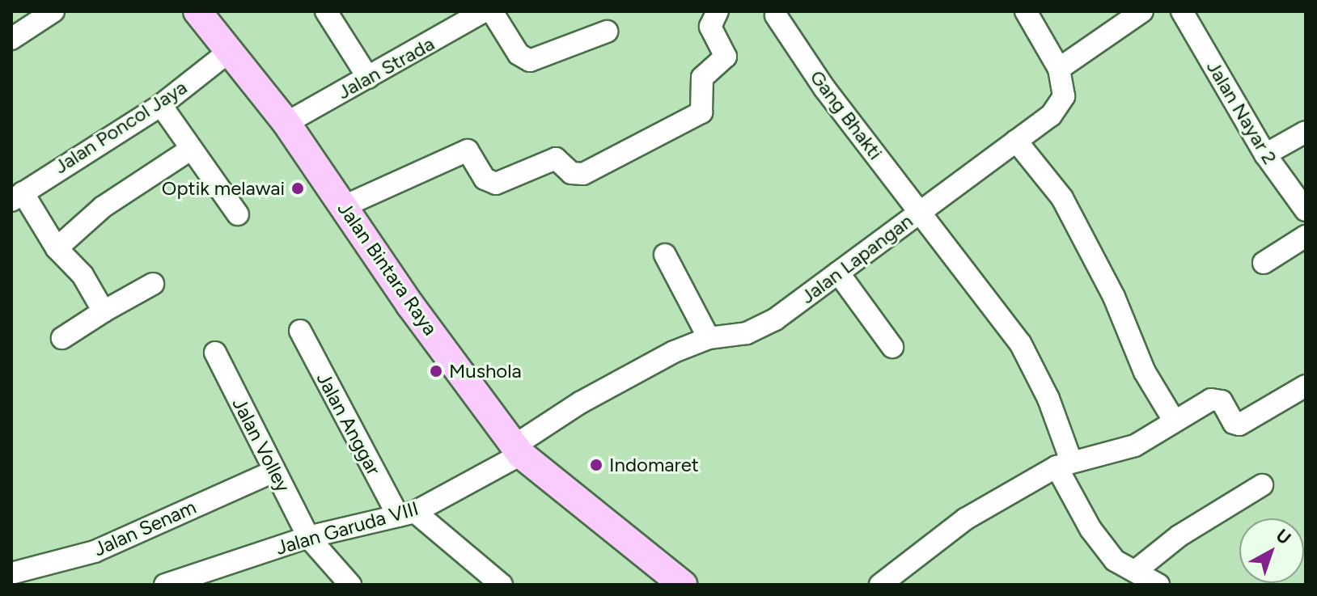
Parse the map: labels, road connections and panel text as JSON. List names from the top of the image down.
{
  "streets": {
    "main road": ["Jalan Bintara Raya"],
    "street": [
      "Jalan Strada",
      "Jalan Nayar 2",
      "Gang Bhakti",
      "Jalan Poncol Jaya",
      "Jalan Lapangan",
      "Jalan Anggar",
      "Jalan Volley",
      "Jalan Senam",
      "Jalan Garuda VIII"
    ]
  },
  "crossings": [
    ["Jalan Strada", "Jalan Bintara Raya"],
    ["Gang Bhakti", "Jalan Lapangan"],
    ["Jalan Poncol Jaya", "Jalan Bintara Raya"],
    ["Jalan Lapangan", "Jalan Bintara Raya"],
    ["Jalan Lapangan", "Jalan Garuda VIII"],
    ["Jalan Bintara Raya", "Jalan Garuda VIII"],
    ["Jalan Anggar", "Jalan Garuda VIII"],
    ["Jalan Volley", "Jalan Senam"],
    ["Jalan Volley", "Jalan Garuda VIII"]
  ],
  "places": ["Optik melawai", "Mushola", "Indomaret"],
  "north": "top right"
}
